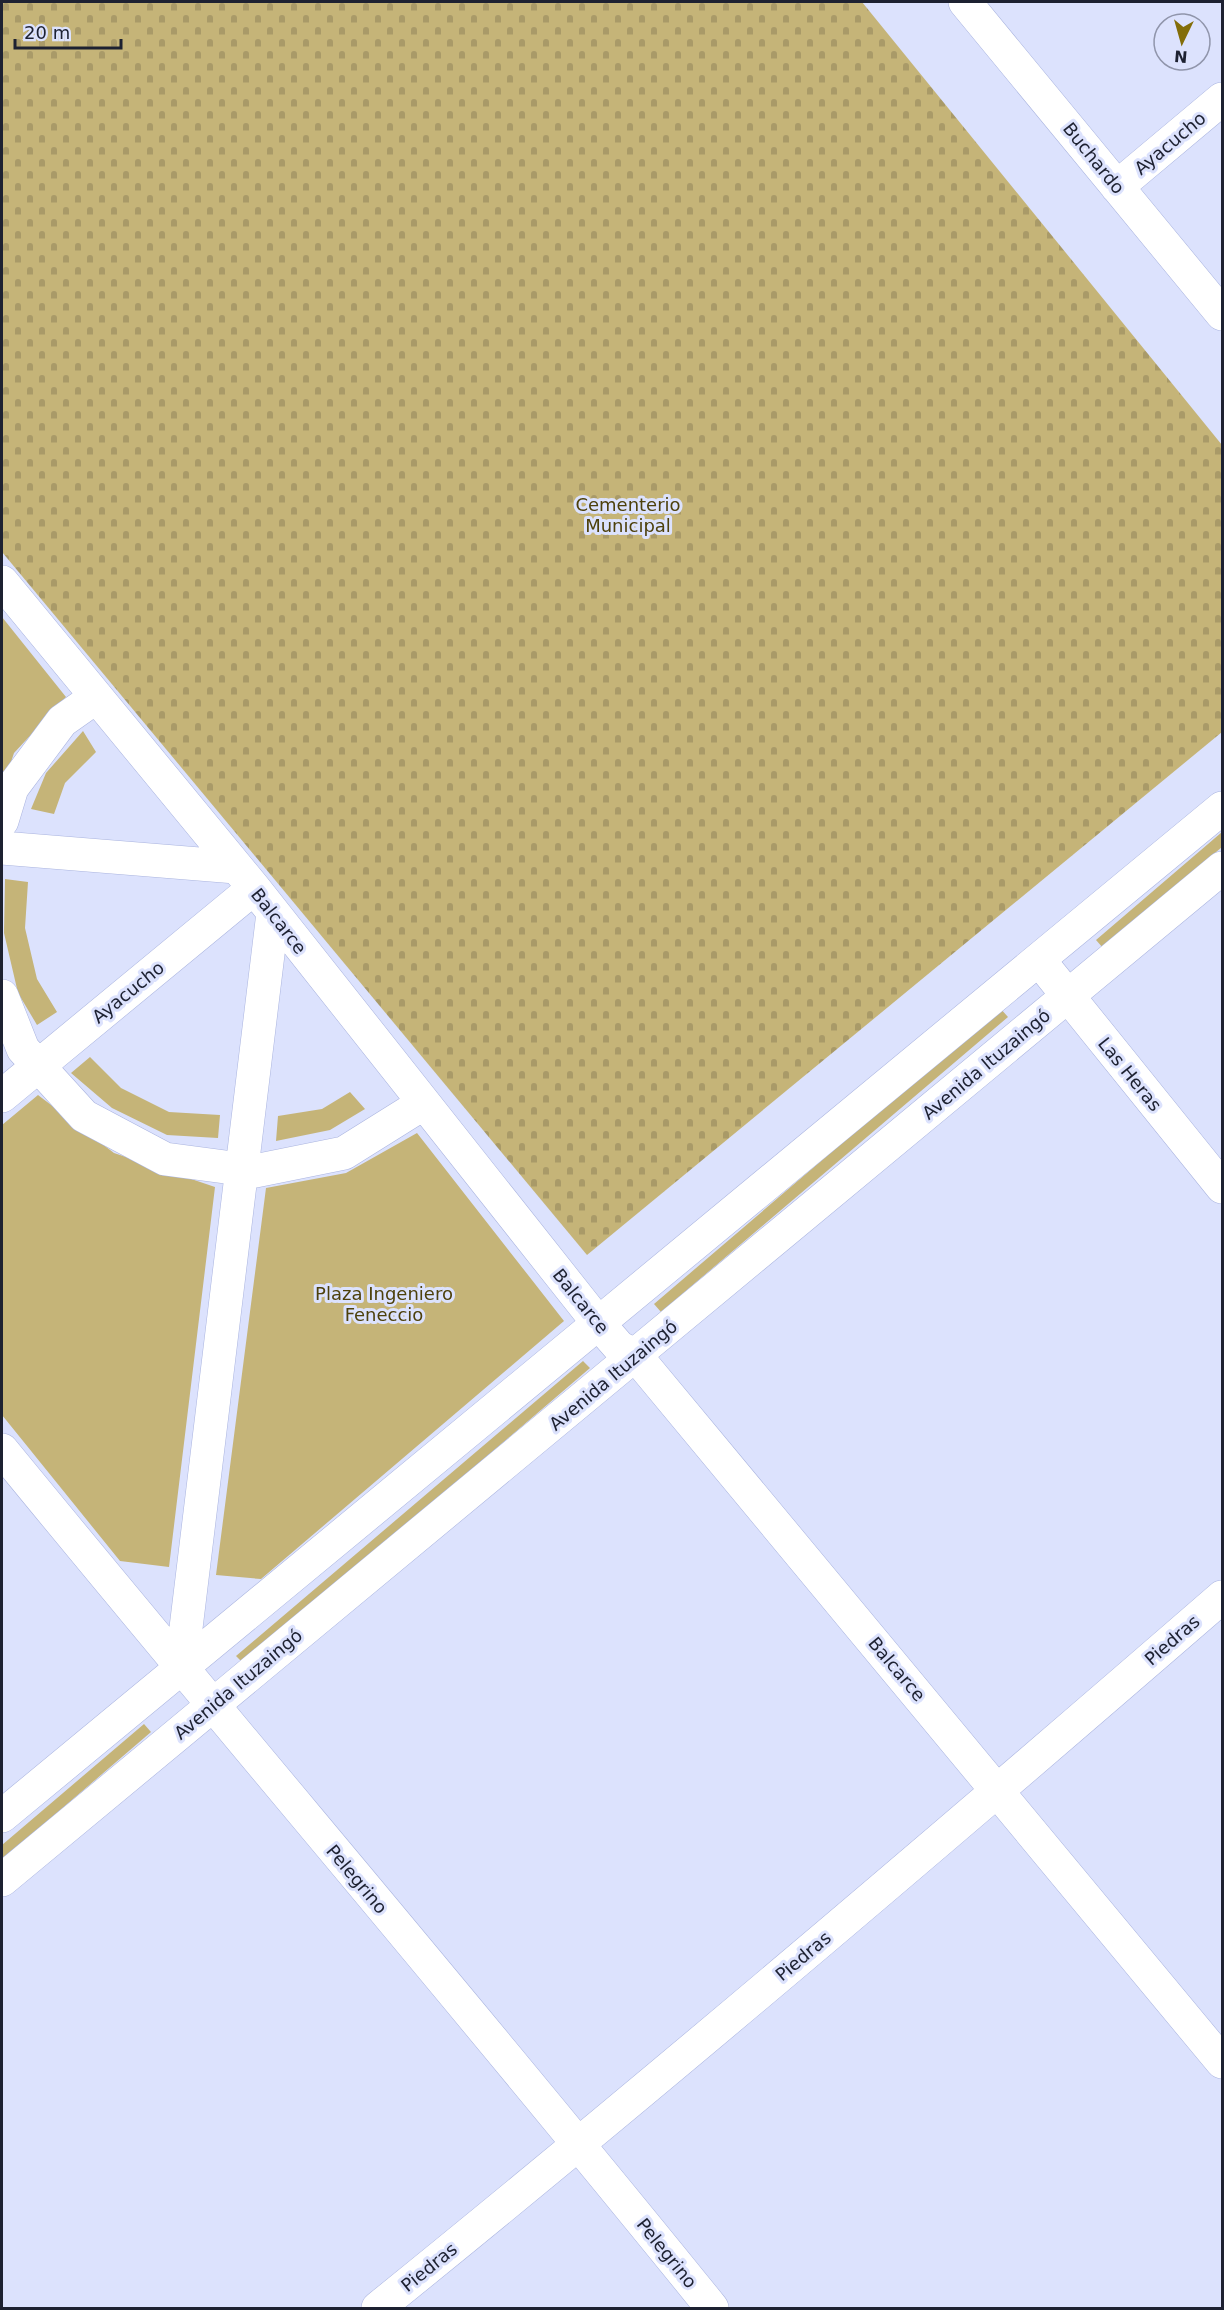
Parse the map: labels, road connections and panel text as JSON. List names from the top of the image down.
{
  "streets": {
    "street": [
      "Ayacucho",
      "Buchardo",
      "Balcarce",
      "Avenida Ituzaingó",
      "Las Heras",
      "Piedras",
      "Pelegrino"
    ]
  },
  "crossings": [
    ["Ayacucho", "Buchardo"],
    ["Ayacucho", "Balcarce"],
    ["Balcarce", "Avenida Ituzaingó"],
    ["Balcarce", "Piedras"],
    ["Avenida Ituzaingó", "Las Heras"],
    ["Avenida Ituzaingó", "Pelegrino"],
    ["Piedras", "Pelegrino"]
  ],
  "parks": ["Cementerio Municipal", "Plaza Ingeniero Feneccio"],
  "scale_bar": "20 m",
  "north": "bottom"
}
